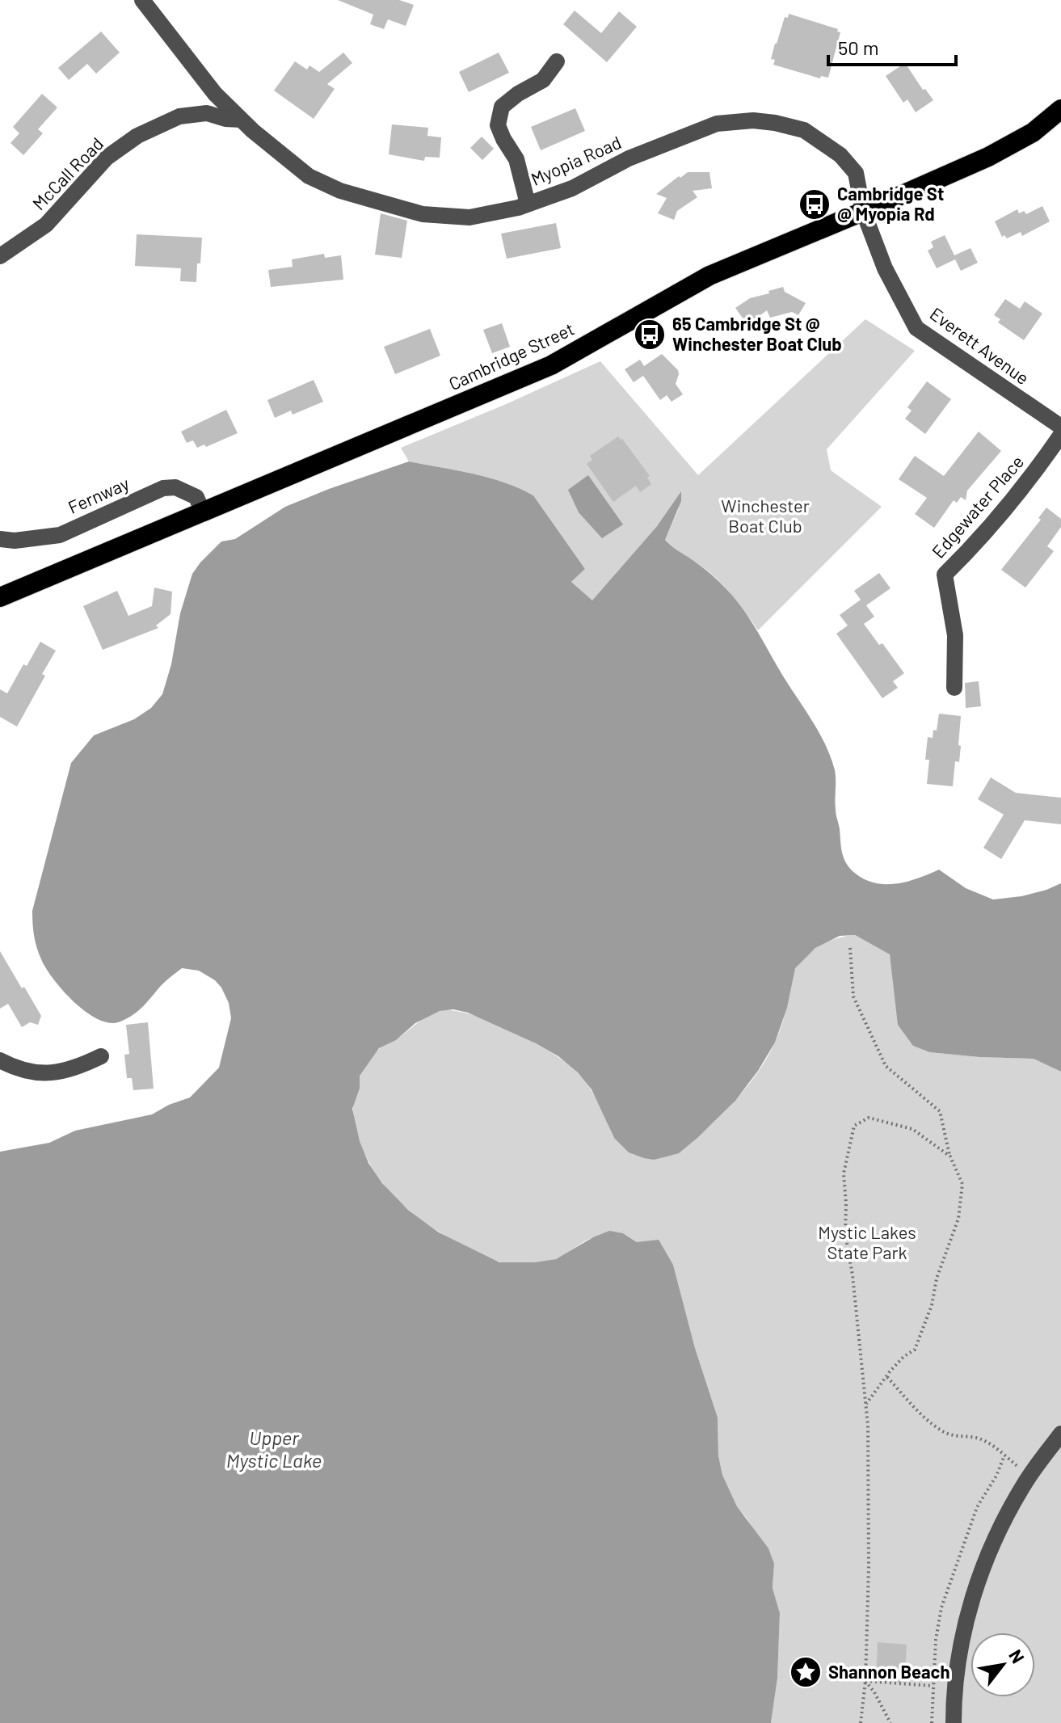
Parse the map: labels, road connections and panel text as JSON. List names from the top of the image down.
{
  "streets": {
    "highway": ["Cambridge Street"],
    "street": [
      "Myopia Road",
      "McCall Road",
      "Everett Avenue",
      "Fernway",
      "Edgewater Place"
    ]
  },
  "crossings": [
    ["Myopia Road", "McCall Road"],
    ["Myopia Road", "Everett Avenue"],
    ["Myopia Road", "Cambridge Street"],
    ["Everett Avenue", "Cambridge Street"],
    ["Cambridge Street", "Fernway"]
  ],
  "water": ["Upper Mystic Lake"],
  "parks": ["Winchester Boat Club", "Mystic Lakes State Park"],
  "places": {
    "bus stop": ["Cambridge St @ Myopia Rd", "65 Cambridge St @ Winchester Boat Club"],
    "place": ["Shannon Beach"]
  },
  "scale_bar": "50 m",
  "north": "top right"
}
